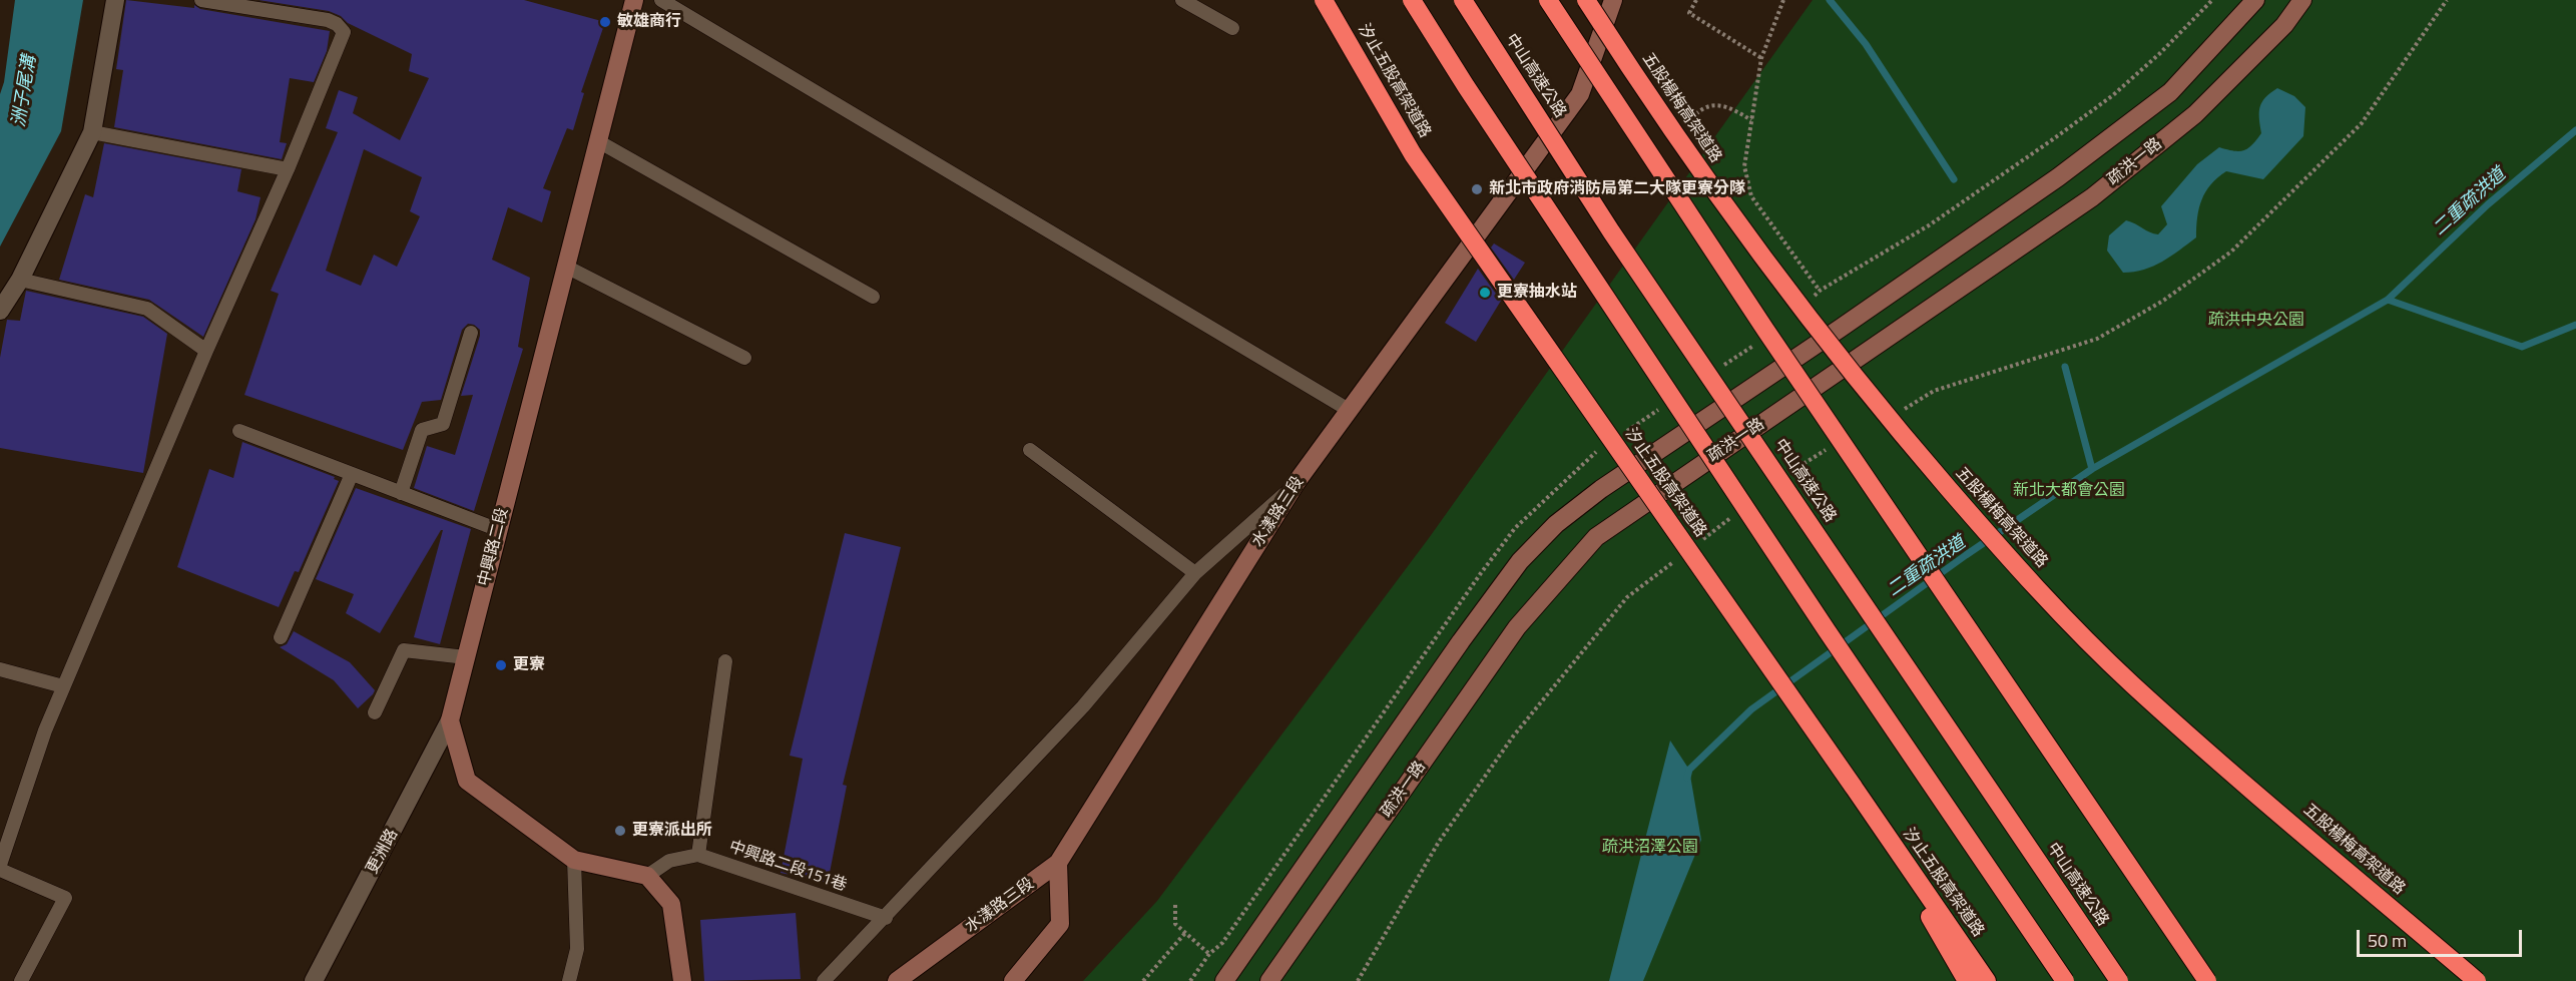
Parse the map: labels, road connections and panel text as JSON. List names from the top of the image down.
{
  "streets": {
    "highway": ["中山高速公路", "汐止五股高架道路", "五股楊梅高架道路"],
    "street": [
      "疏洪一路",
      "水漾路三段",
      "中興路二段",
      "更洲路"
    ],
    "lane": ["中興路二段151巷"]
  },
  "crossings": [
    ["中興路二段", "更洲路"]
  ],
  "water": ["洲子尾溝", "二重疏洪道"],
  "parks": ["疏洪中央公園", "新北大都會公園", "疏洪沼澤公園"],
  "places": [
    "敏雄商行",
    "新北市政府消防局第二大隊更寮分隊",
    "更寮抽水站",
    "更寮",
    "更寮派出所"
  ],
  "scale_bar": "50 m"
}
